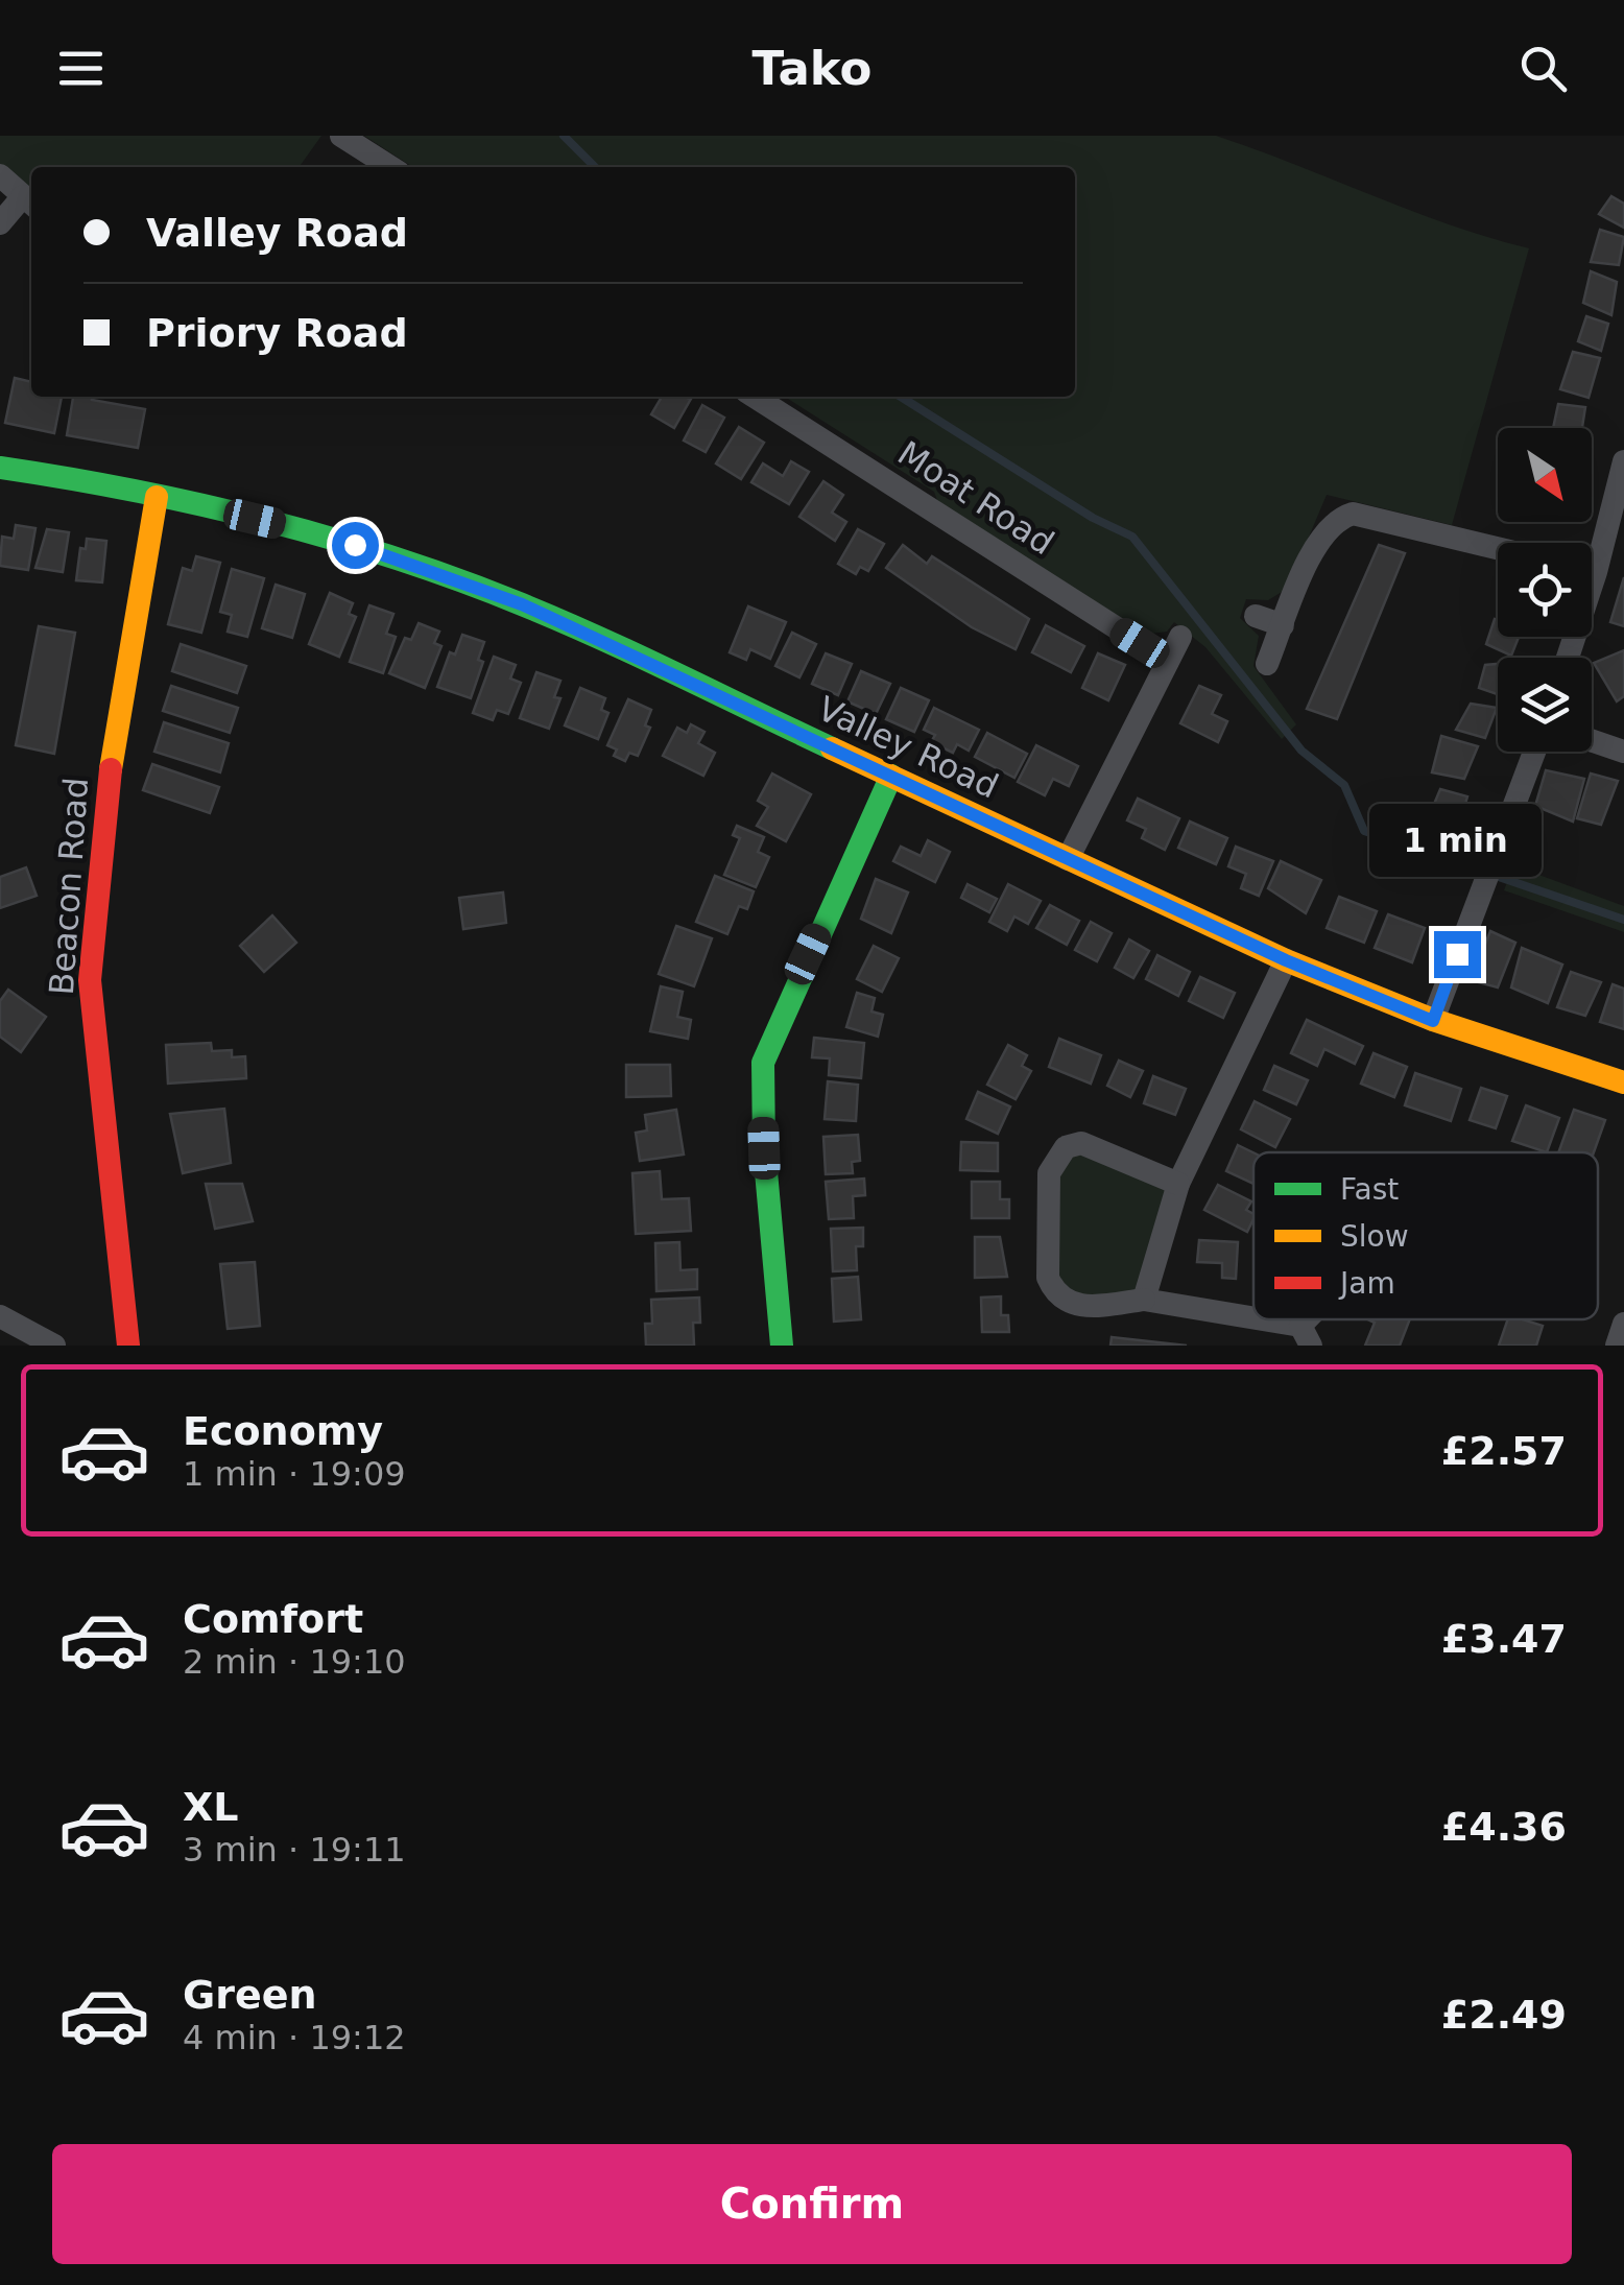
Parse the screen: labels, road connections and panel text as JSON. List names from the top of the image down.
{
  "streets": {
    "street": ["Moat Road", "Valley Road", "Beacon Road"]
  },
  "crossings": [
    ["Valley Road", "Beacon Road"]
  ],
  "legend": ["Fast", "Slow", "Jam"],
  "north": "bottom right",
  "page": {
    "header": "Tako",
    "banner": ["Valley Road", "Priory Road"],
    "bubble": "1 min",
    "list": [
      {
        "name": "Economy",
        "note": "1 min · 19:09",
        "value": "£2.57"
      },
      {
        "name": "Comfort",
        "note": "2 min · 19:10",
        "value": "£3.47"
      },
      {
        "name": "XL",
        "note": "3 min · 19:11",
        "value": "£4.36"
      },
      {
        "name": "Green",
        "note": "4 min · 19:12",
        "value": "£2.49"
      }
    ],
    "buttons": "Confirm"
  }
}
